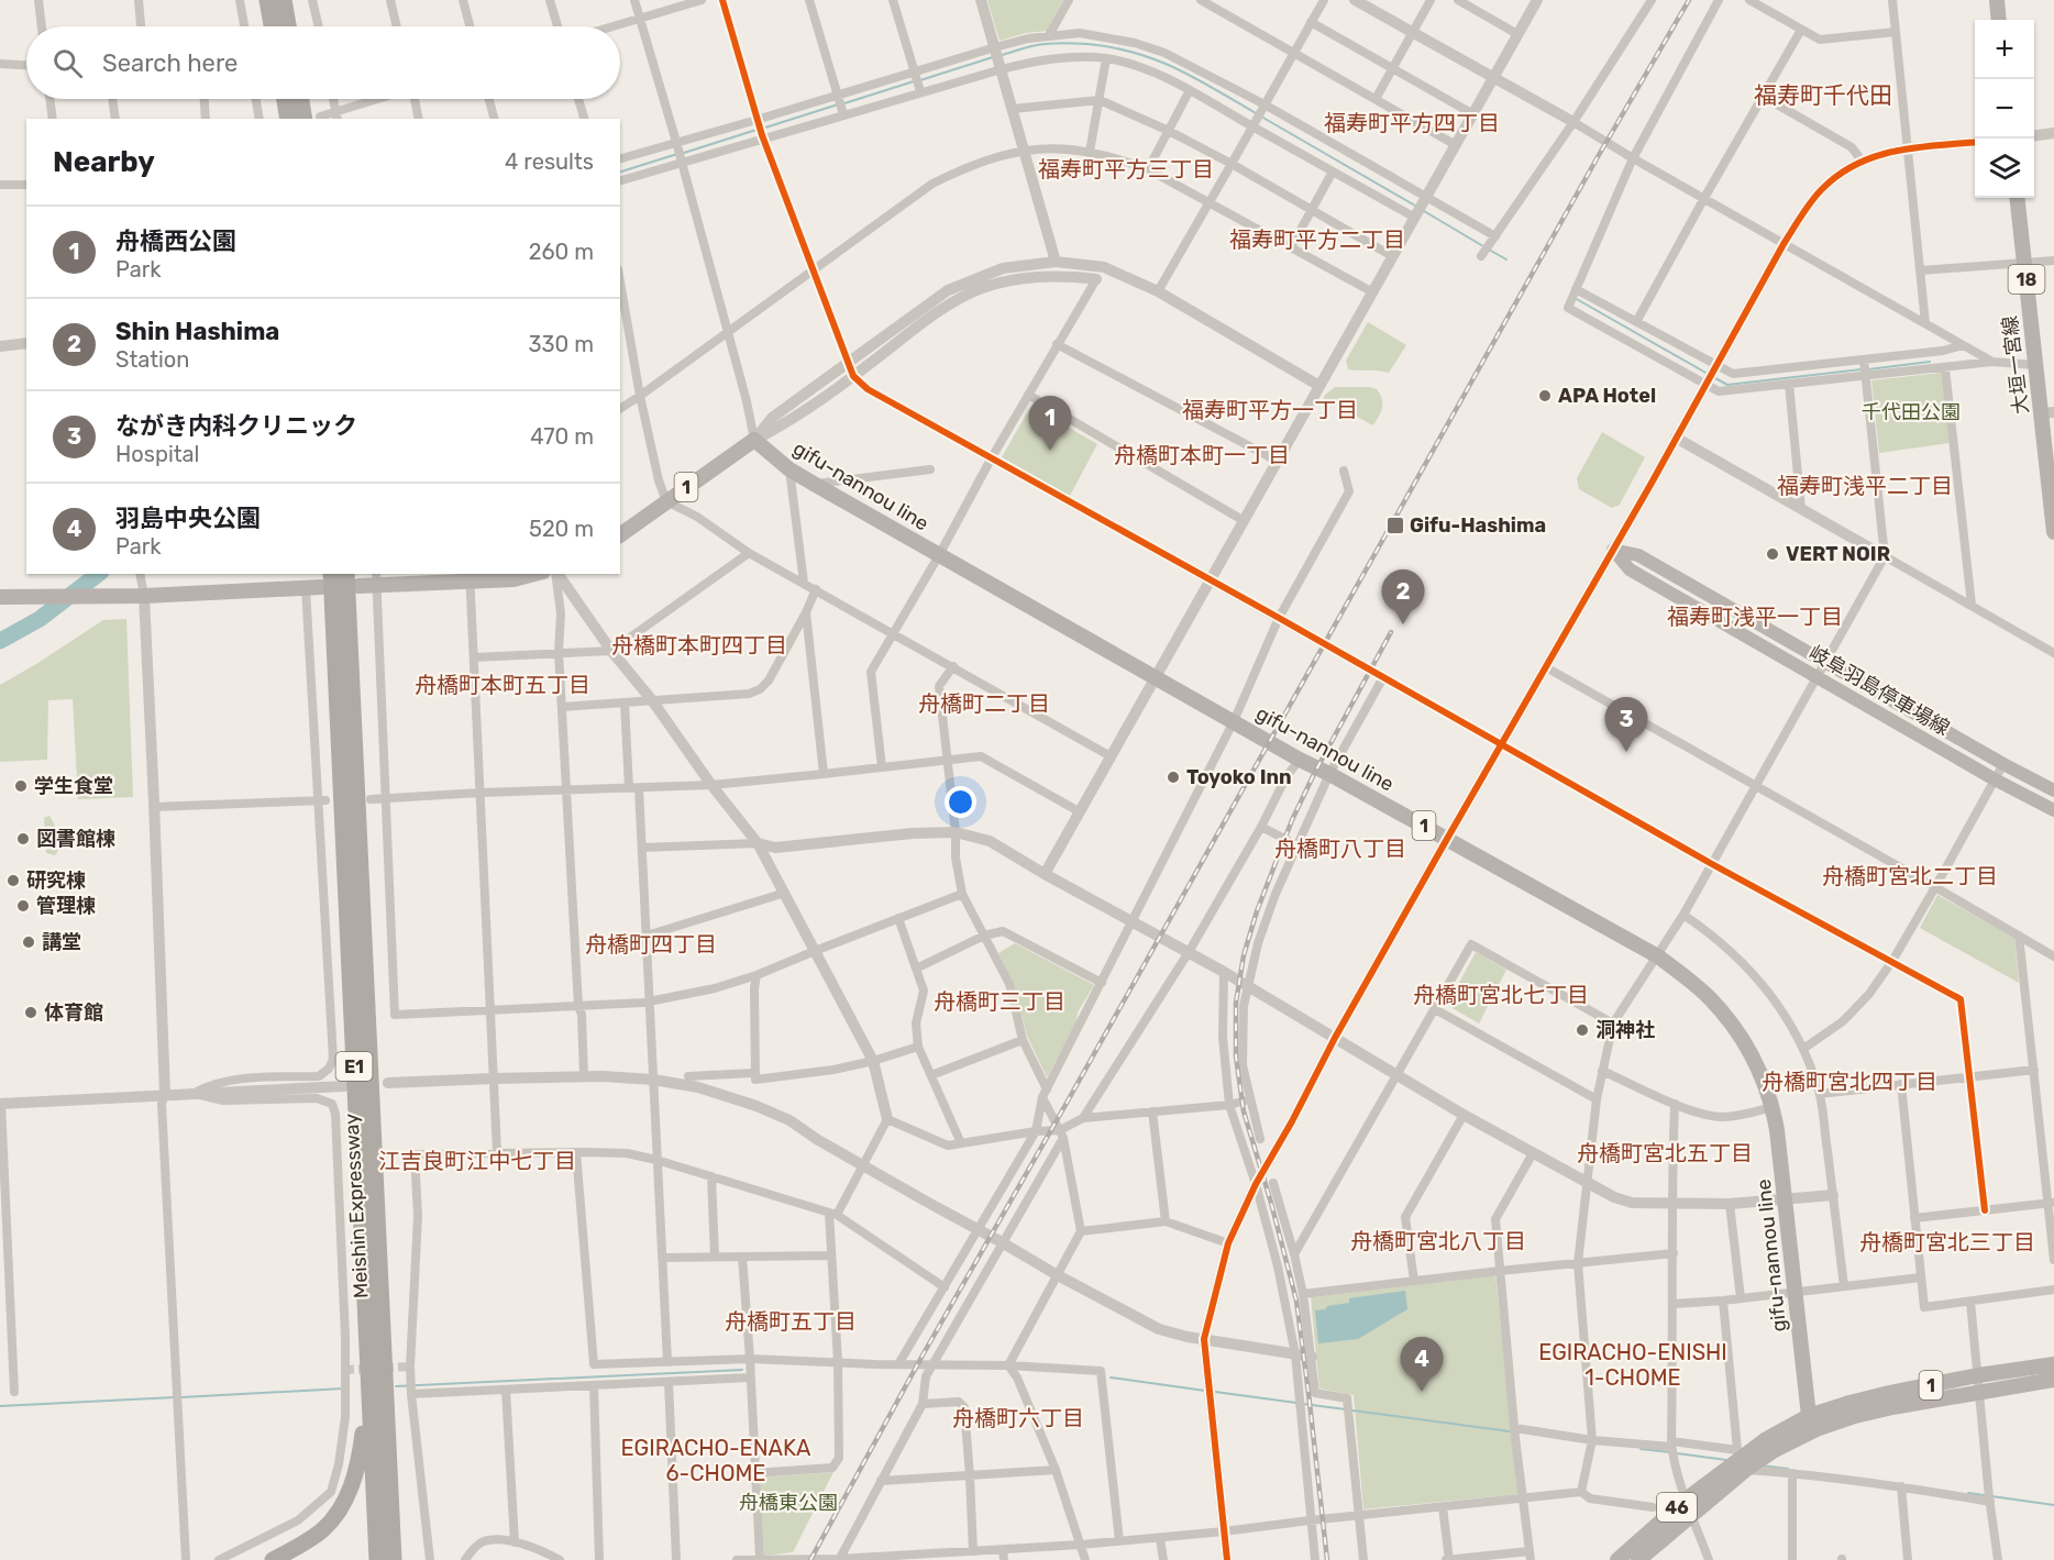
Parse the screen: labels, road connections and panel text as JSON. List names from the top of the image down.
{
  "streets": {
    "highway": ["E1", "Meishin Expressway"],
    "main road": [
      "18",
      "大垣一宮線",
      "gifu-nannou line",
      "1",
      "岐阜羽島停車場線",
      "46"
    ]
  },
  "crossings": [
    ["gifu-nannou line", "1"],
    ["gifu-nannou line", "46"],
    ["1", "46"]
  ],
  "districts": [
    "福寿町千代田",
    "福寿町平方四丁目",
    "福寿町平方三丁目",
    "福寿町平方二丁目",
    "福寿町平方一丁目",
    "舟橋町本町一丁目",
    "福寿町浅平二丁目",
    "福寿町浅平一丁目",
    "舟橋町本町四丁目",
    "舟橋町本町五丁目",
    "舟橋町二丁目",
    "舟橋町八丁目",
    "舟橋町宮北二丁目",
    "舟橋町四丁目",
    "舟橋町宮北七丁目",
    "舟橋町三丁目",
    "舟橋町宮北四丁目",
    "舟橋町宮北五丁目",
    "江吉良町江中七丁目",
    "舟橋町宮北八丁目",
    "舟橋町宮北三丁目",
    "舟橋町五丁目",
    "EGIRACHO-ENISHI 1-CHOME",
    "舟橋町六丁目",
    "EGIRACHO-ENAKA 6-CHOME"
  ],
  "parks": ["千代田公園", "舟橋東公園"],
  "places": {
    "other": [
      "APA Hotel",
      "VERT NOIR",
      "Toyoko Inn",
      "学生食堂",
      "図書館棟",
      "研究棟",
      "管理棟",
      "講堂",
      "体育館",
      "洞神社"
    ],
    "transit": ["Gifu-Hashima"]
  },
  "page": {
    "map_buttons": ["+", "−"],
    "search": "Search here",
    "heading": ["Nearby", "4 results"],
    "list": [
      {
        "mark": "1",
        "name": "舟橋西公園",
        "note": "Park",
        "value": "260 m"
      },
      {
        "mark": "2",
        "name": "Shin Hashima",
        "note": "Station",
        "value": "330 m"
      },
      {
        "mark": "3",
        "name": "ながき内科クリニック",
        "note": "Hospital",
        "value": "470 m"
      },
      {
        "mark": "4",
        "name": "羽島中央公園",
        "note": "Park",
        "value": "520 m"
      }
    ],
    "pins": [
      "1",
      "2",
      "3",
      "4"
    ]
  }
}
